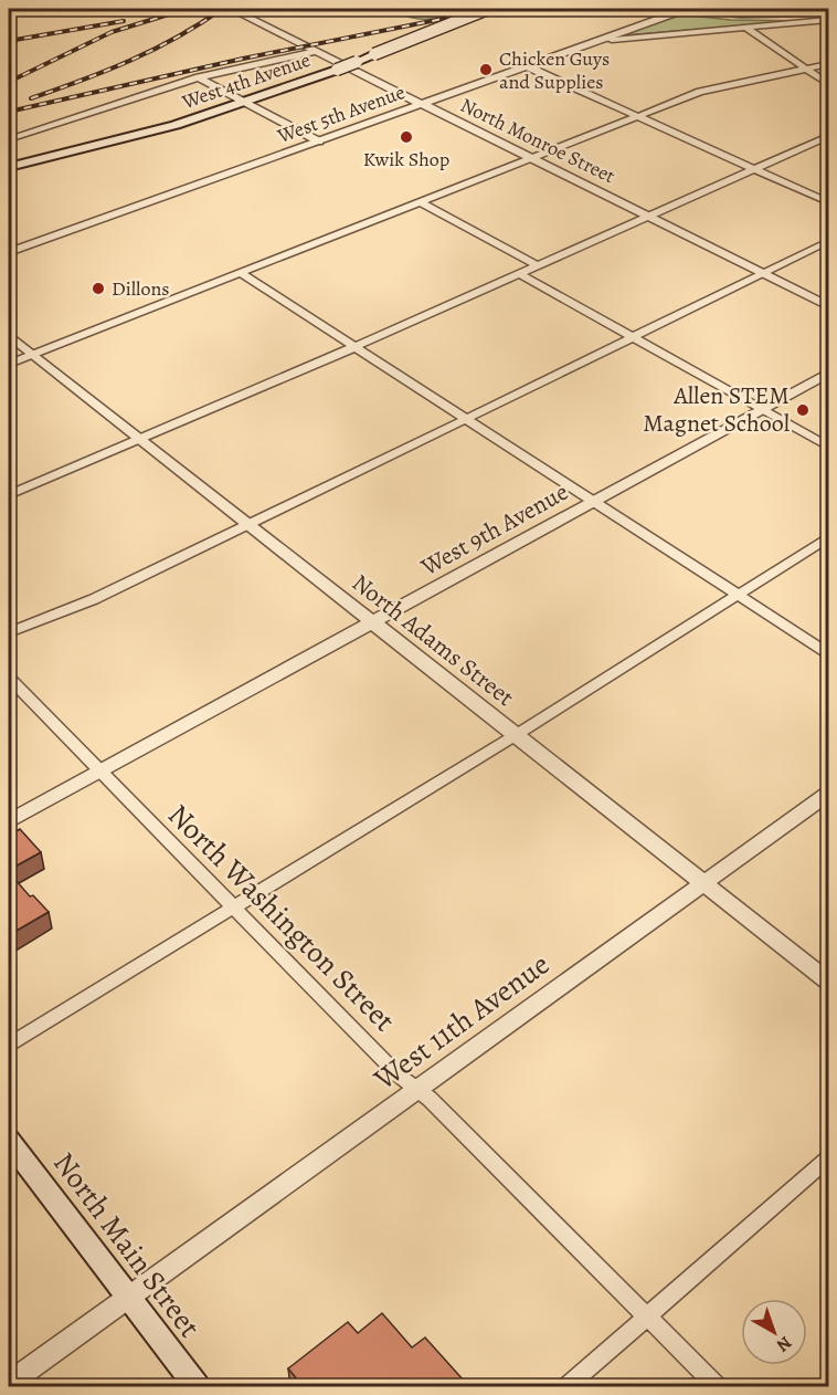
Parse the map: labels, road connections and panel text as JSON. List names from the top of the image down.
{
  "streets": {
    "main road": ["West 4th Avenue", "North Main Street"],
    "street": [
      "West 5th Avenue",
      "North Monroe Street",
      "West 9th Avenue",
      "North Adams Street",
      "North Washington Street",
      "West 11th Avenue"
    ]
  },
  "crossings": [
    ["West 5th Avenue", "North Monroe Street"],
    ["West 9th Avenue", "North Adams Street"],
    ["West 9th Avenue", "North Washington Street"],
    ["North Adams Street", "West 11th Avenue"],
    ["North Washington Street", "West 11th Avenue"],
    ["West 11th Avenue", "North Main Street"]
  ],
  "places": [
    "Chicken Guys and Supplies",
    "Kwik Shop",
    "Dillons",
    "Allen STEM Magnet School"
  ],
  "north": "bottom right"
}
